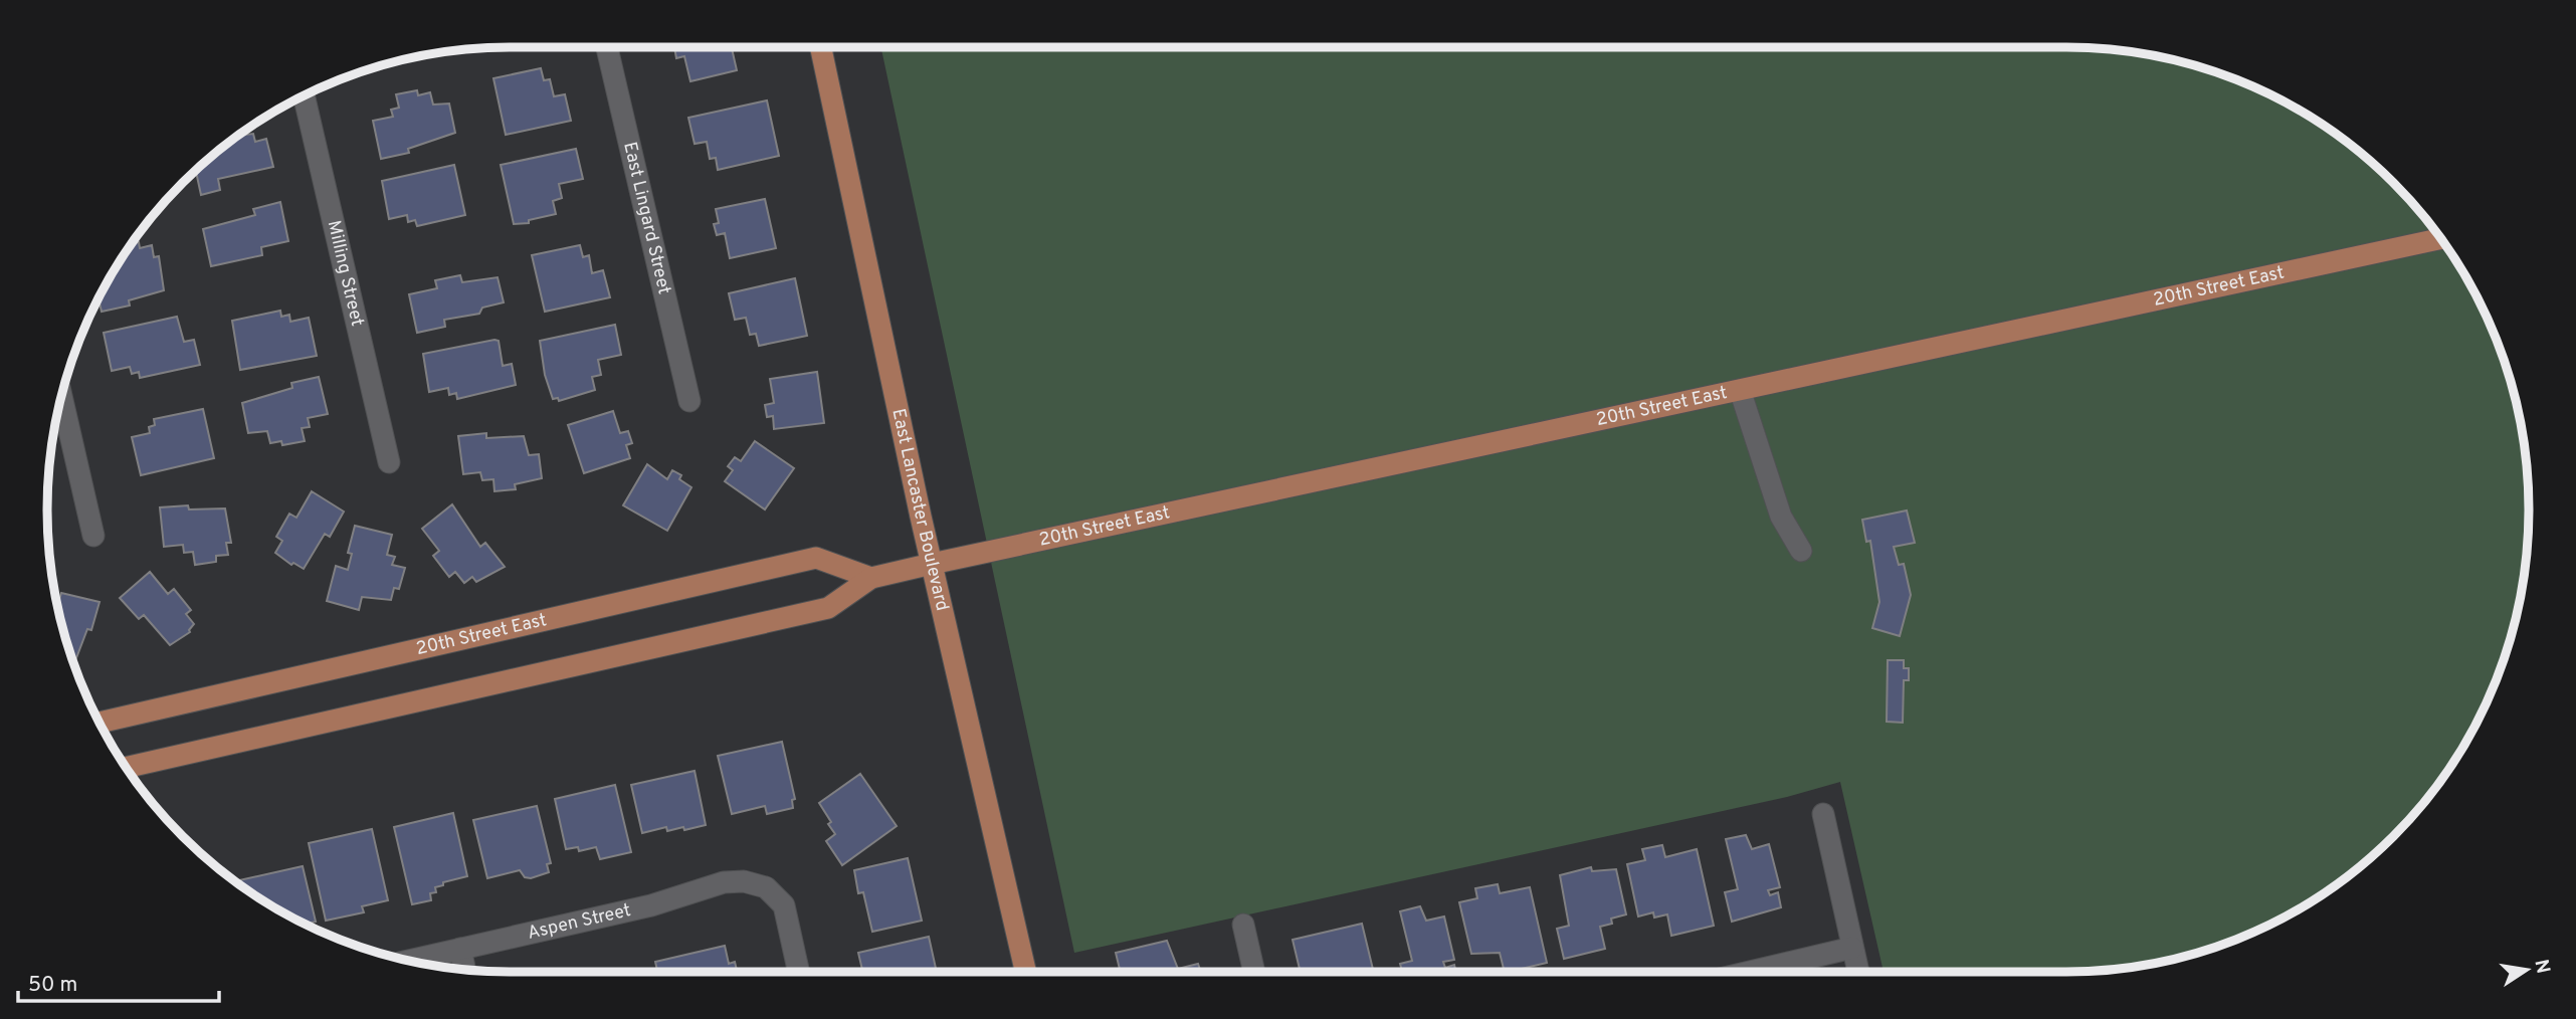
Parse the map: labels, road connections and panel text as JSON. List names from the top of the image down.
{
  "streets": {
    "main road": ["20th Street East", "East Lancaster Boulevard"],
    "street": ["East Lingard Street", "Milling Street", "Aspen Street"]
  },
  "crossings": [
    ["20th Street East", "East Lancaster Boulevard"]
  ],
  "scale_bar": "50 m",
  "north": "right"
}
